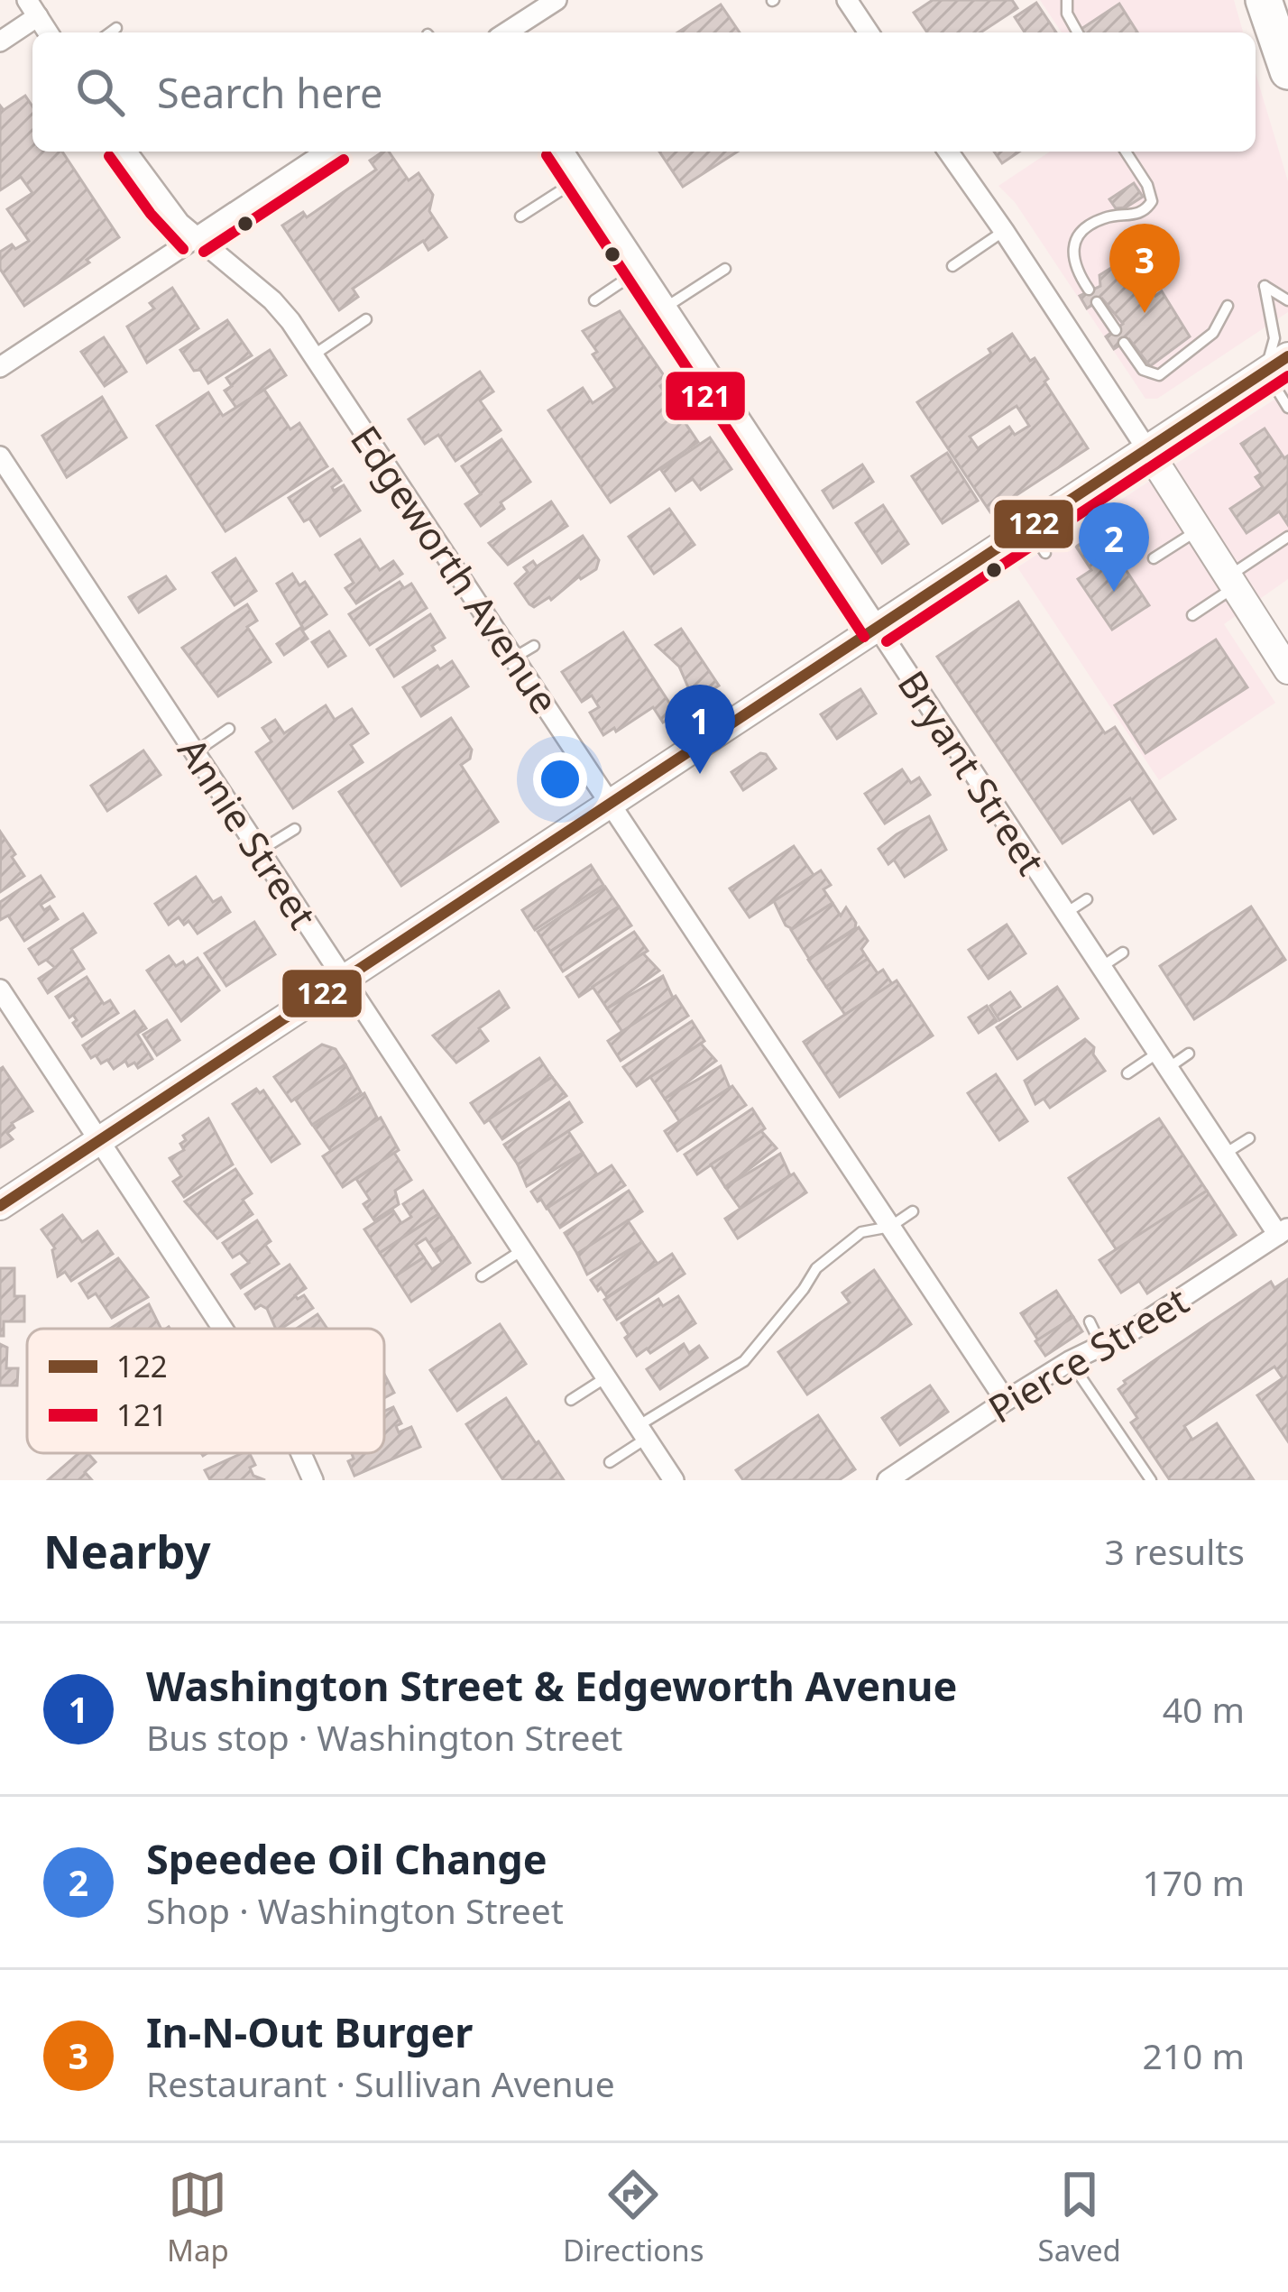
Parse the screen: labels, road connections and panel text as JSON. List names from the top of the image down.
{
  "streets": {
    "street": [
      "Edgeworth Avenue",
      "Bryant Street",
      "Annie Street",
      "Pierce Street"
    ]
  },
  "crossings": [
    ["Edgeworth Avenue", "Pierce Street"],
    ["Bryant Street", "Pierce Street"]
  ],
  "lines": ["transit line 121", "transit line 122"],
  "legend": ["122", "121"],
  "page": {
    "search": "Search here",
    "pins": ["3", "2", "1"],
    "heading": ["Nearby", "3 results"],
    "list": [
      {
        "mark": "1",
        "name": "Washington Street & Edgeworth Avenue",
        "note": "Bus stop · Washington Street",
        "value": "40 m"
      },
      {
        "mark": "2",
        "name": "Speedee Oil Change",
        "note": "Shop · Washington Street",
        "value": "170 m"
      },
      {
        "mark": "3",
        "name": "In-N-Out Burger",
        "note": "Restaurant · Sullivan Avenue",
        "value": "210 m"
      }
    ],
    "nav": ["Map", "Directions", "Saved"]
  }
}
